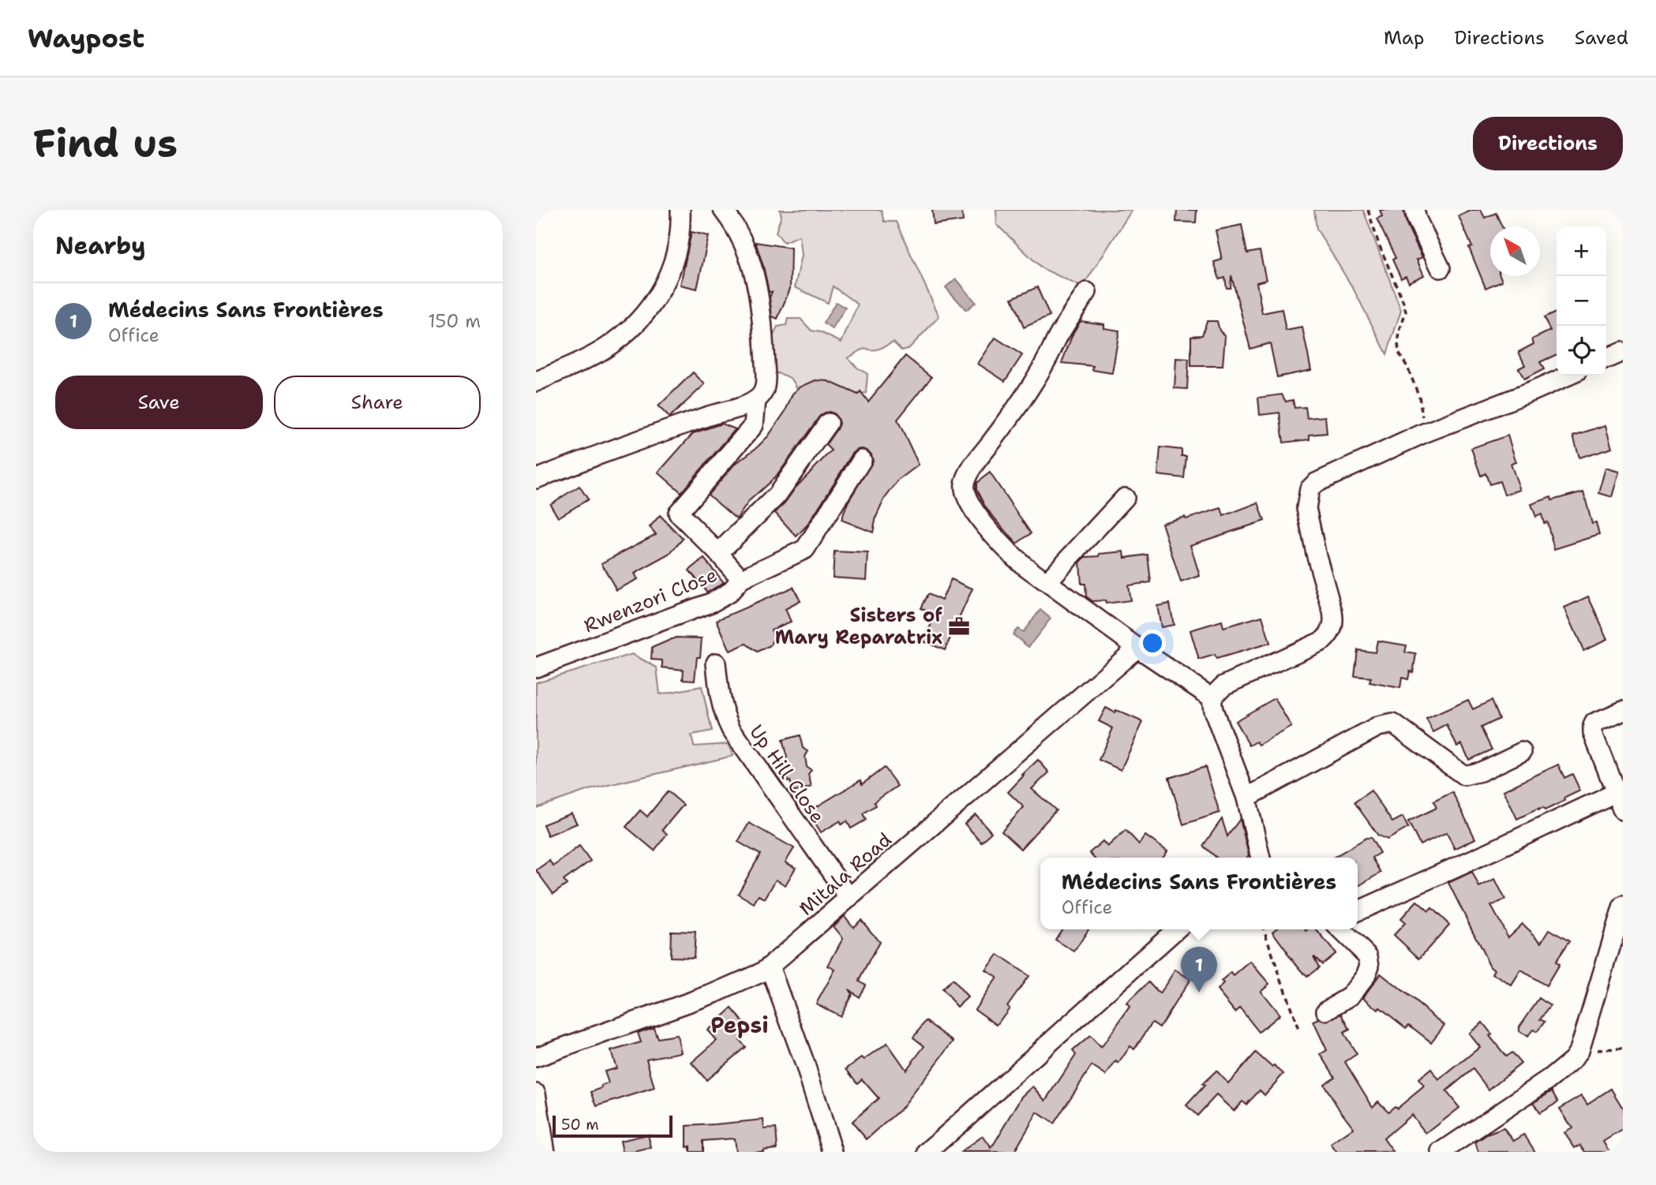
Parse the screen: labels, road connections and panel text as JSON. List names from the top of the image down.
{
  "streets": {
    "street": ["Rwenzori Close", "Up Hill Close", "Mitala Road"]
  },
  "crossings": [
    ["Up Hill Close", "Mitala Road"]
  ],
  "districts": ["Pepsi"],
  "places": {
    "office": ["Sisters of Mary Reparatrix"]
  },
  "scale_bar": "50 m",
  "north": "top left",
  "page": {
    "header": "Waypost",
    "nav": ["Map", "Directions", "Saved"],
    "buttons": [
      "Directions",
      ["Save", "Share"]
    ],
    "title": "Find us",
    "heading": "Nearby",
    "map_buttons": ["+", "−"],
    "list": [
      {
        "mark": "1",
        "name": "Médecins Sans Frontières",
        "note": "Office",
        "value": "150 m"
      }
    ],
    "popup": ["Médecins Sans Frontières", "Office"],
    "pins": "1",
    "scale": "50 m"
  }
}
